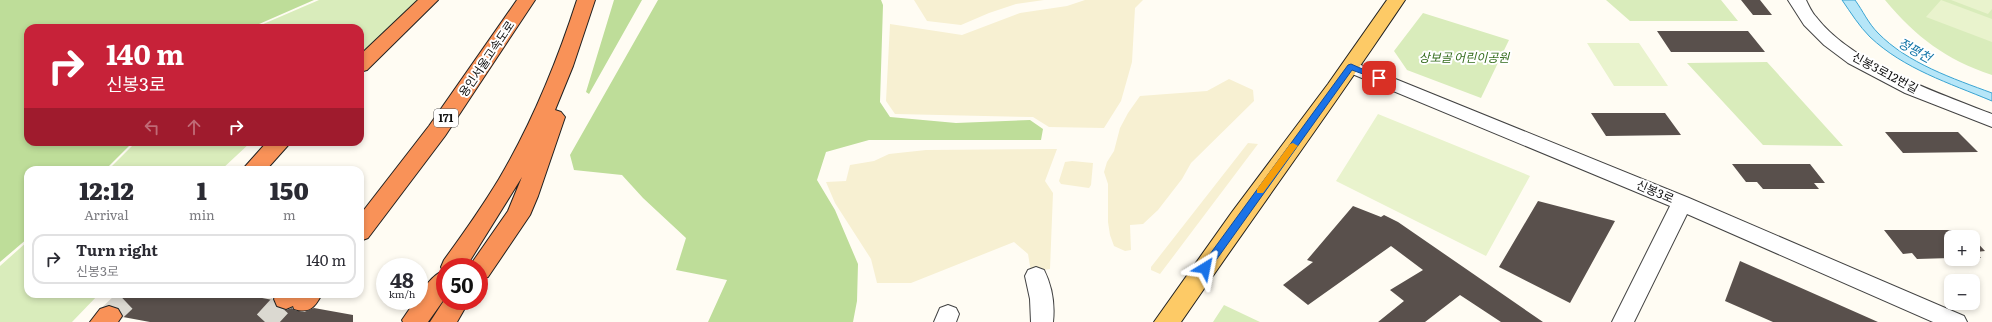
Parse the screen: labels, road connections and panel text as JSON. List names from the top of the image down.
{
  "streets": {
    "highway": ["용인서울고속도로", "171"],
    "street": ["신봉3로12번길", "신봉3로"]
  },
  "water": ["정평천"],
  "parks": ["상보골 어린이공원"],
  "page": {
    "turn": ["140 m", "신봉3로"],
    "eta": [
      "12:12",
      "Arrival",
      "1",
      "min",
      "150",
      "m"
    ],
    "map_buttons": ["+", "−"],
    "list": [
      {
        "name": "Turn right",
        "note": "신봉3로",
        "value": "140 m"
      }
    ],
    "speed": "48 km/h",
    "limit": "50"
  }
}
